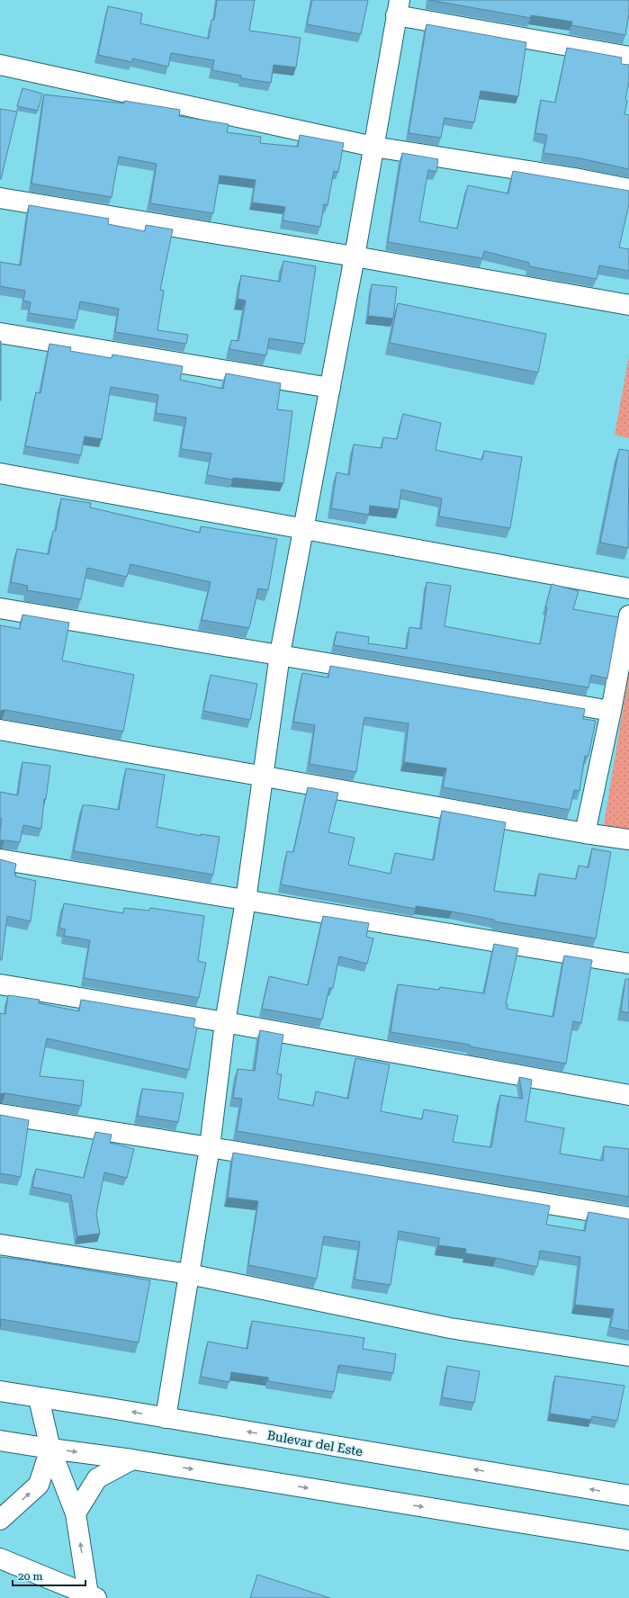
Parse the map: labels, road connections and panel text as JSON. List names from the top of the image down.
{
  "streets": {
    "main road": ["Bulevar del Este"]
  },
  "scale_bar": "20 m"
}
